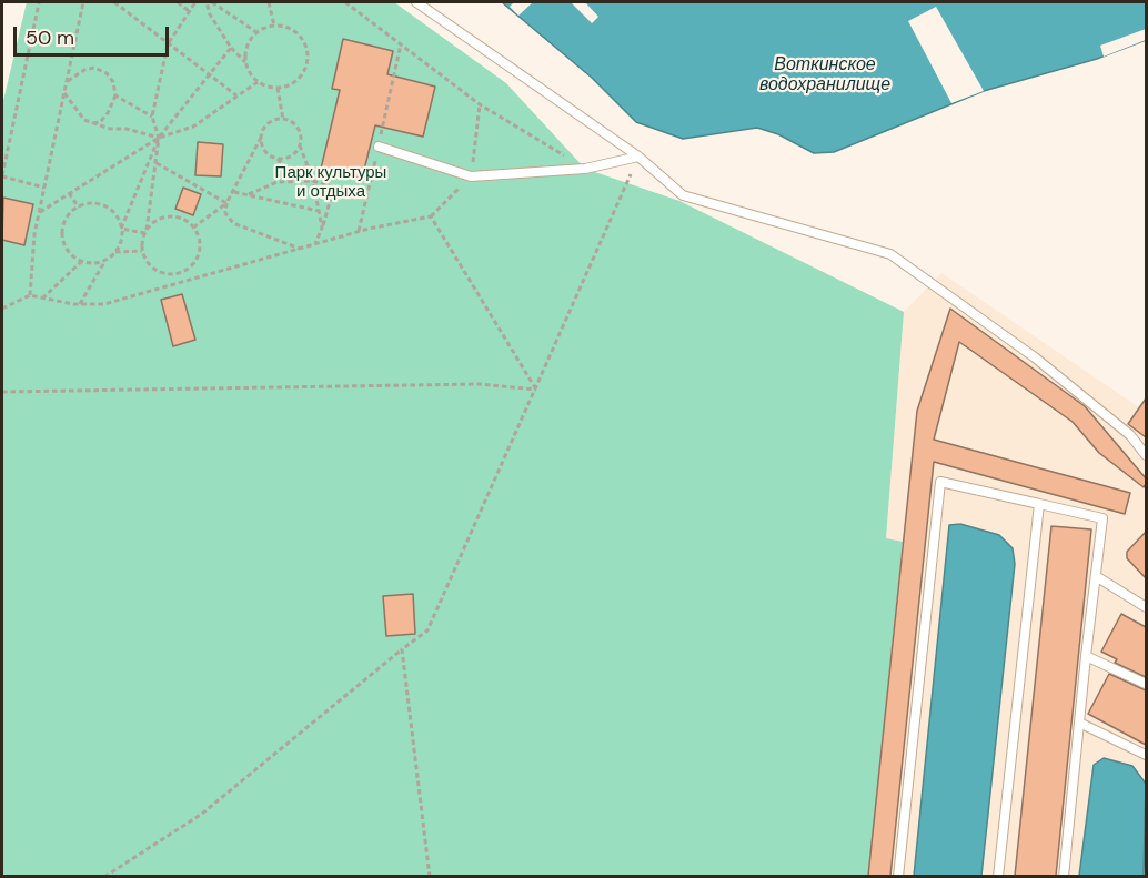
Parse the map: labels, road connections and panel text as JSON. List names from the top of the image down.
{
  "water": ["Воткинское водохранилище"],
  "parks": ["Парк культуры и отдыха"],
  "scale_bar": "50 m"
}
